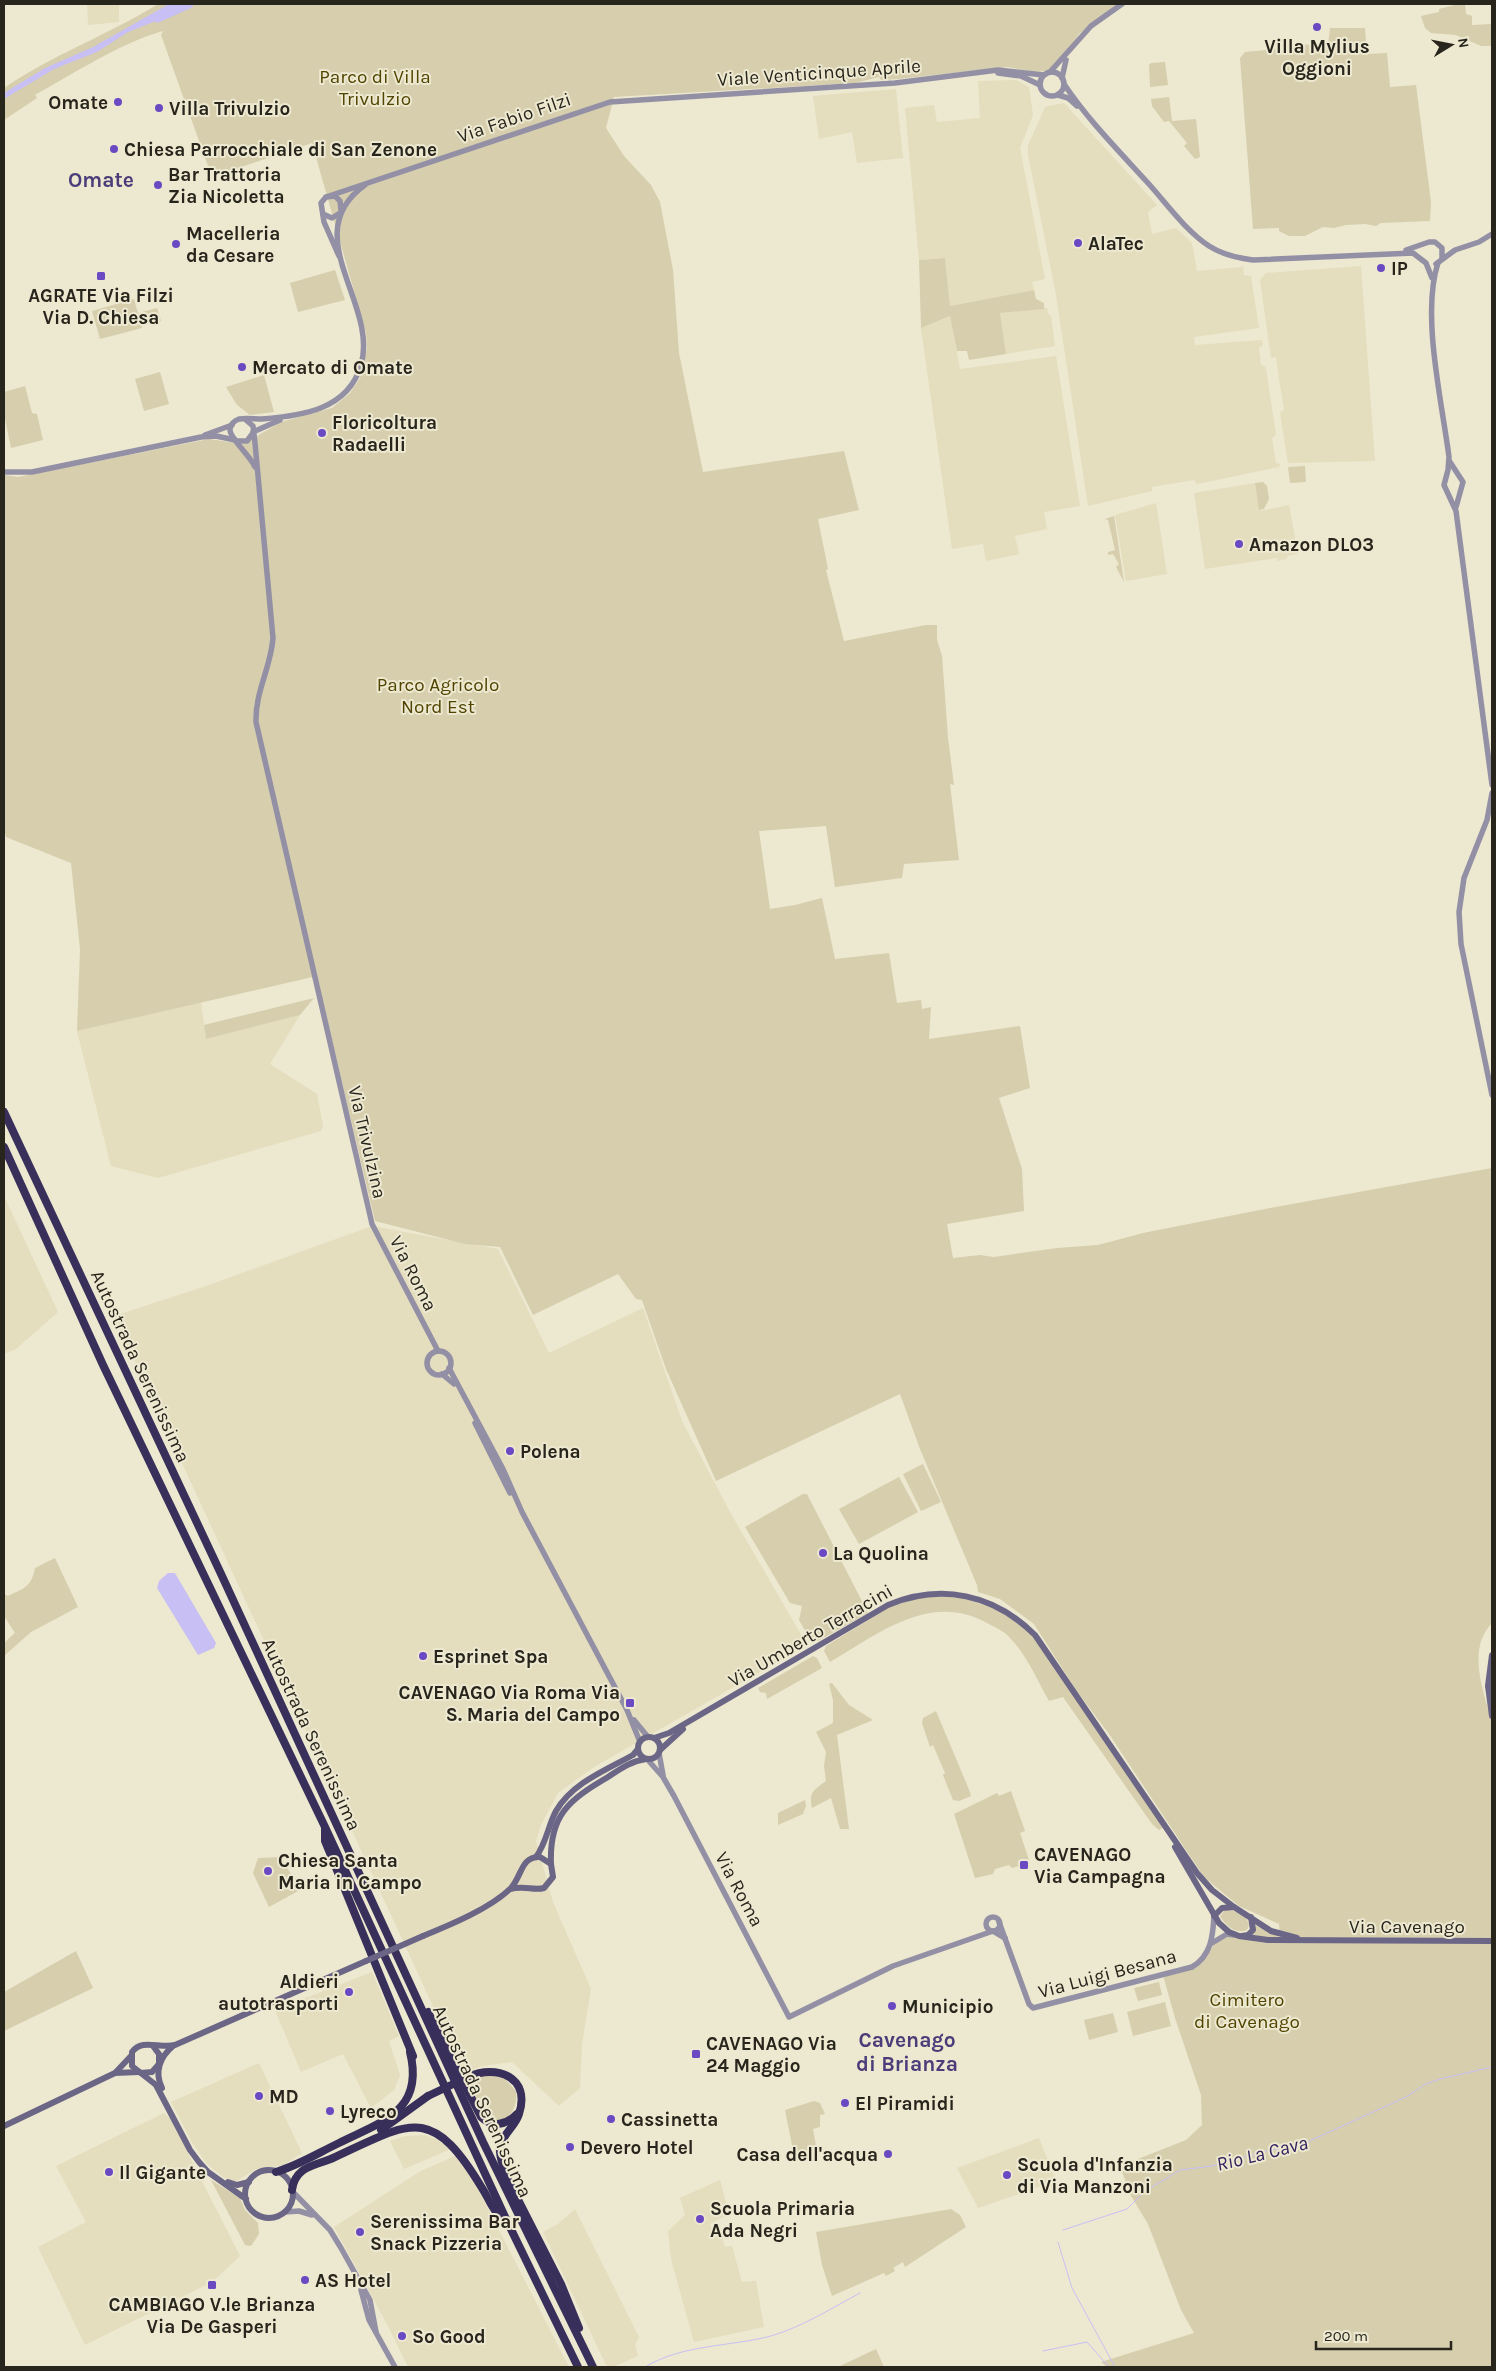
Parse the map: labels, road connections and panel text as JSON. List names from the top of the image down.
{
  "streets": {
    "highway": ["Autostrada Serenissima"],
    "main road": ["Via Umberto Terracini", "Via Cavenago"],
    "street": [
      "Viale Venticinque Aprile",
      "Via Fabio Filzi",
      "Via Trivulzina",
      "Via Roma",
      "Via Luigi Besana"
    ]
  },
  "crossings": [
    ["Viale Venticinque Aprile", "Via Fabio Filzi"],
    ["Via Trivulzina", "Via Roma"],
    ["Via Roma", "Via Umberto Terracini"]
  ],
  "districts": ["Omate", "Cavenago di Brianza"],
  "water": ["Rio La Cava"],
  "parks": ["Parco di Villa Trivulzio", "Parco Agricolo Nord Est", "Cimitero di Cavenago"],
  "places": {
    "other": [
      "Villa Mylius Oggioni",
      "Omate",
      "Villa Trivulzio",
      "Chiesa Parrocchiale di San Zenone",
      "Bar Trattoria Zia Nicoletta",
      "AlaTec",
      "Macelleria da Cesare",
      "IP",
      "Mercato di Omate",
      "Floricoltura Radaelli",
      "Amazon DLO3",
      "Polena",
      "La Quolina",
      "Esprinet Spa",
      "Chiesa Santa Maria in Campo",
      "Aldieri autotrasporti",
      "Municipio",
      "MD",
      "El Piramidi",
      "Lyreco",
      "Cassinetta",
      "Devero Hotel",
      "Casa dell'acqua",
      "Il Gigante",
      "Scuola d'Infanzia di Via Manzoni",
      "Scuola Primaria Ada Negri",
      "Serenissima Bar Snack Pizzeria",
      "AS Hotel",
      "So Good"
    ],
    "transit": [
      "AGRATE Via Filzi Via D. Chiesa",
      "CAVENAGO Via Roma Via S. Maria del Campo",
      "CAVENAGO Via Campagna",
      "CAVENAGO Via 24 Maggio",
      "CAMBIAGO V.le Brianza Via De Gasperi"
    ]
  },
  "scale_bar": "200 m",
  "north": "right"
}
